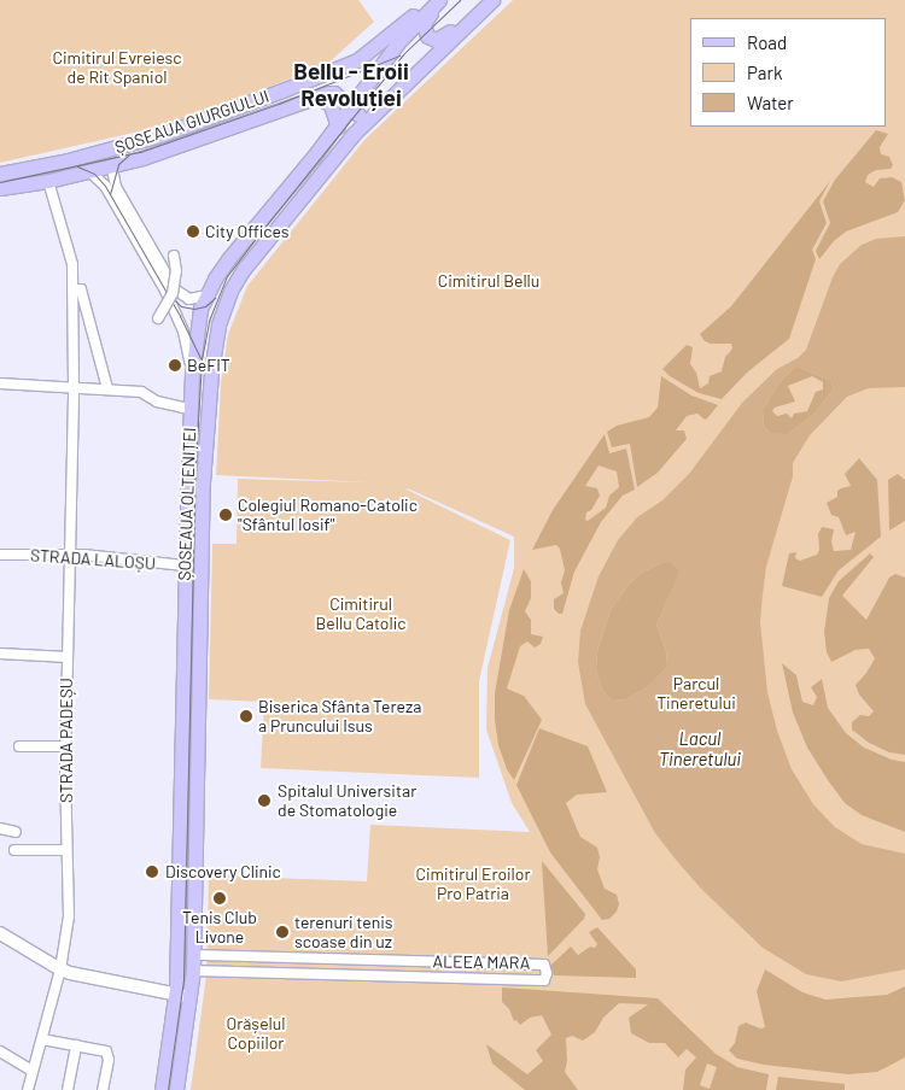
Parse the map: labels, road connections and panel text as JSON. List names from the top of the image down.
{
  "streets": {
    "main road": ["ȘOSEAUA GIURGIULUI", "ȘOSEAUA OLTENIȚEI"],
    "street": ["STRADA LALOȘU", "STRADA PADEȘU", "ALEEA MARA"]
  },
  "crossings": [
    ["ȘOSEAUA GIURGIULUI", "STRADA PADEȘU"],
    ["ȘOSEAUA OLTENIȚEI", "STRADA LALOȘU"],
    ["ȘOSEAUA OLTENIȚEI", "ALEEA MARA"],
    ["STRADA LALOȘU", "STRADA PADEȘU"]
  ],
  "districts": ["Bellu - Eroii Revoluției"],
  "water": ["Lacul Tineretului"],
  "parks": [
    "Cimitirul Evreiesc de Rit Spaniol",
    "Cimitirul Bellu",
    "Cimitirul Bellu Catolic",
    "Parcul Tineretului",
    "Cimitirul Eroilor Pro Patria",
    "Orășelul Copiilor"
  ],
  "places": [
    "City Offices",
    "BeFIT",
    "Colegiul Romano-Catolic \"Sfântul Iosif\"",
    "Biserica Sfânta Tereza a Pruncului Isus",
    "Spitalul Universitar de Stomatologie",
    "Discovery Clinic",
    "Tenis Club Livone",
    "terenuri tenis scoase din uz"
  ],
  "legend": ["Road", "Park", "Water"]
}
